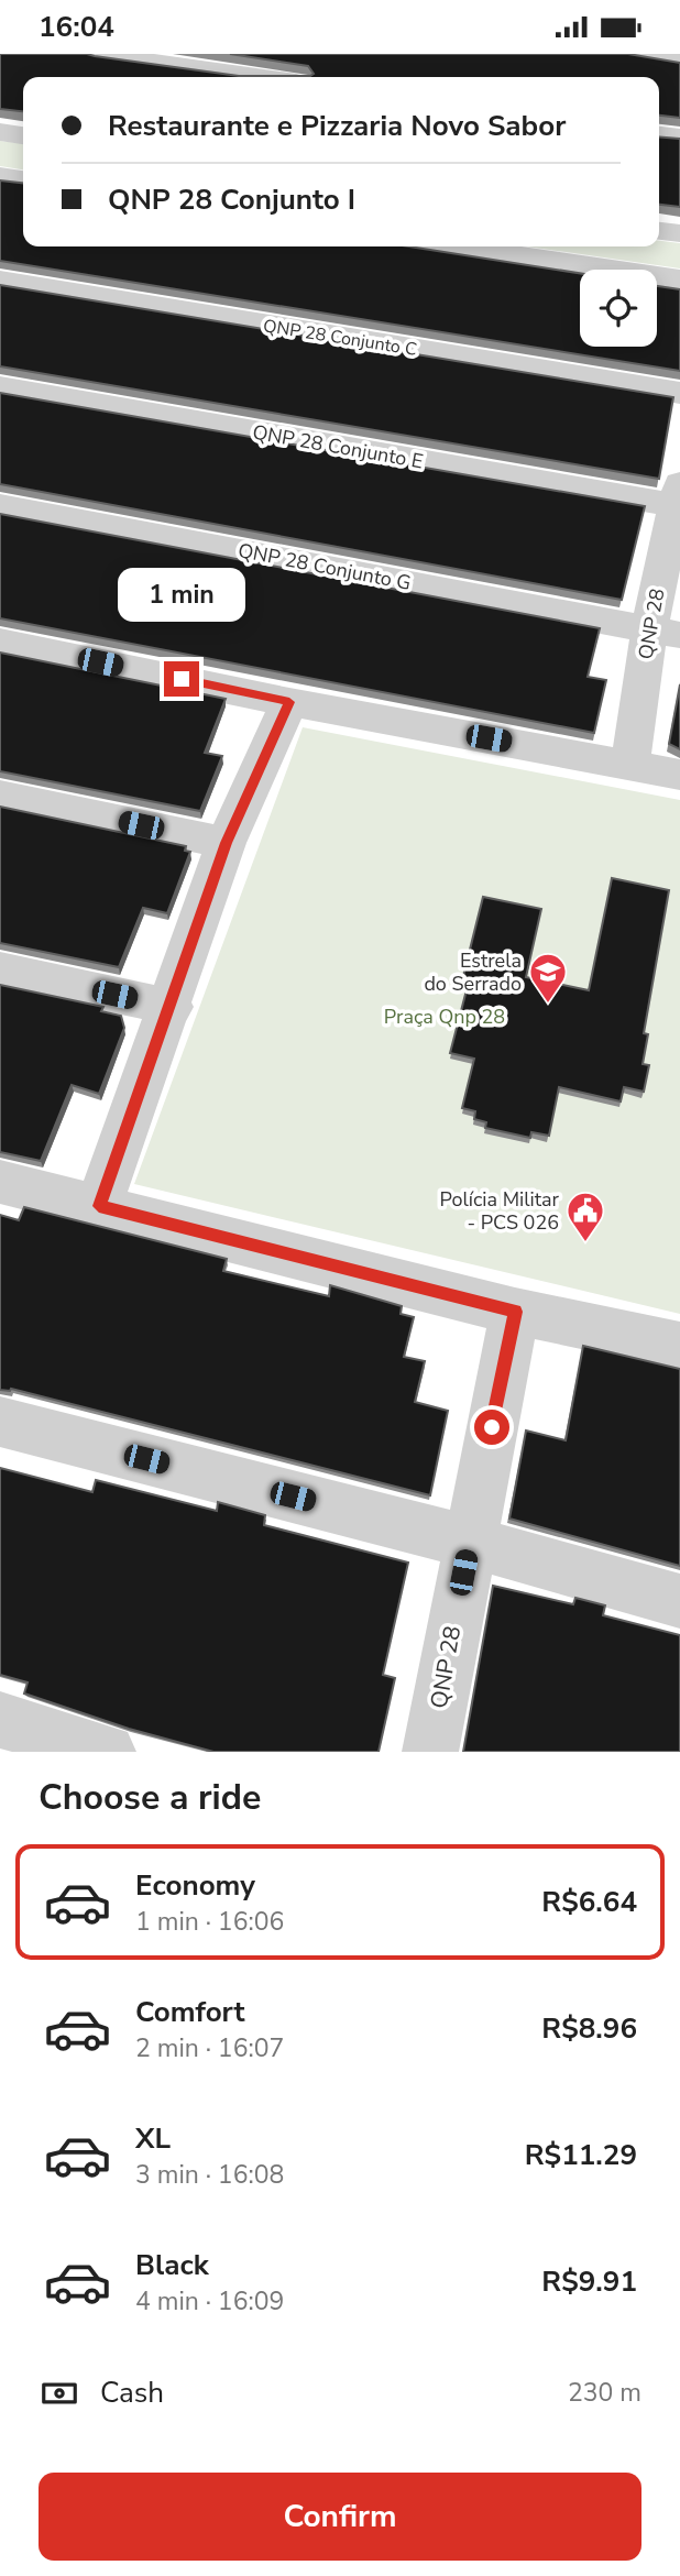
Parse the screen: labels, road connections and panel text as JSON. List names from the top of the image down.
{
  "streets": {
    "street": [
      "QNP 28 Conjunto C",
      "QNP 28 Conjunto E",
      "QNP 28 Conjunto G",
      "QNP 28"
    ]
  },
  "crossings": [
    ["QNP 28 Conjunto E", "QNP 28"],
    ["QNP 28 Conjunto G", "QNP 28"]
  ],
  "parks": ["Praça Qnp 28"],
  "places": {
    "school or university": ["Estrela do Serrado"],
    "public building": ["Polícia Militar - PCS 026"]
  },
  "page": {
    "status": "16:04",
    "banner": ["Restaurante e Pizzaria Novo Sabor", "QNP 28 Conjunto I"],
    "bubble": "1 min",
    "heading": "Choose a ride",
    "list": [
      {
        "name": "Economy",
        "note": "1 min · 16:06",
        "value": "R$6.64"
      },
      {
        "name": "Comfort",
        "note": "2 min · 16:07",
        "value": "R$8.96"
      },
      {
        "name": "XL",
        "note": "3 min · 16:08",
        "value": "R$11.29"
      },
      {
        "name": "Black",
        "note": "4 min · 16:09",
        "value": "R$9.91"
      }
    ],
    "pay": ["Cash", "230 m"],
    "buttons": "Confirm"
  }
}
